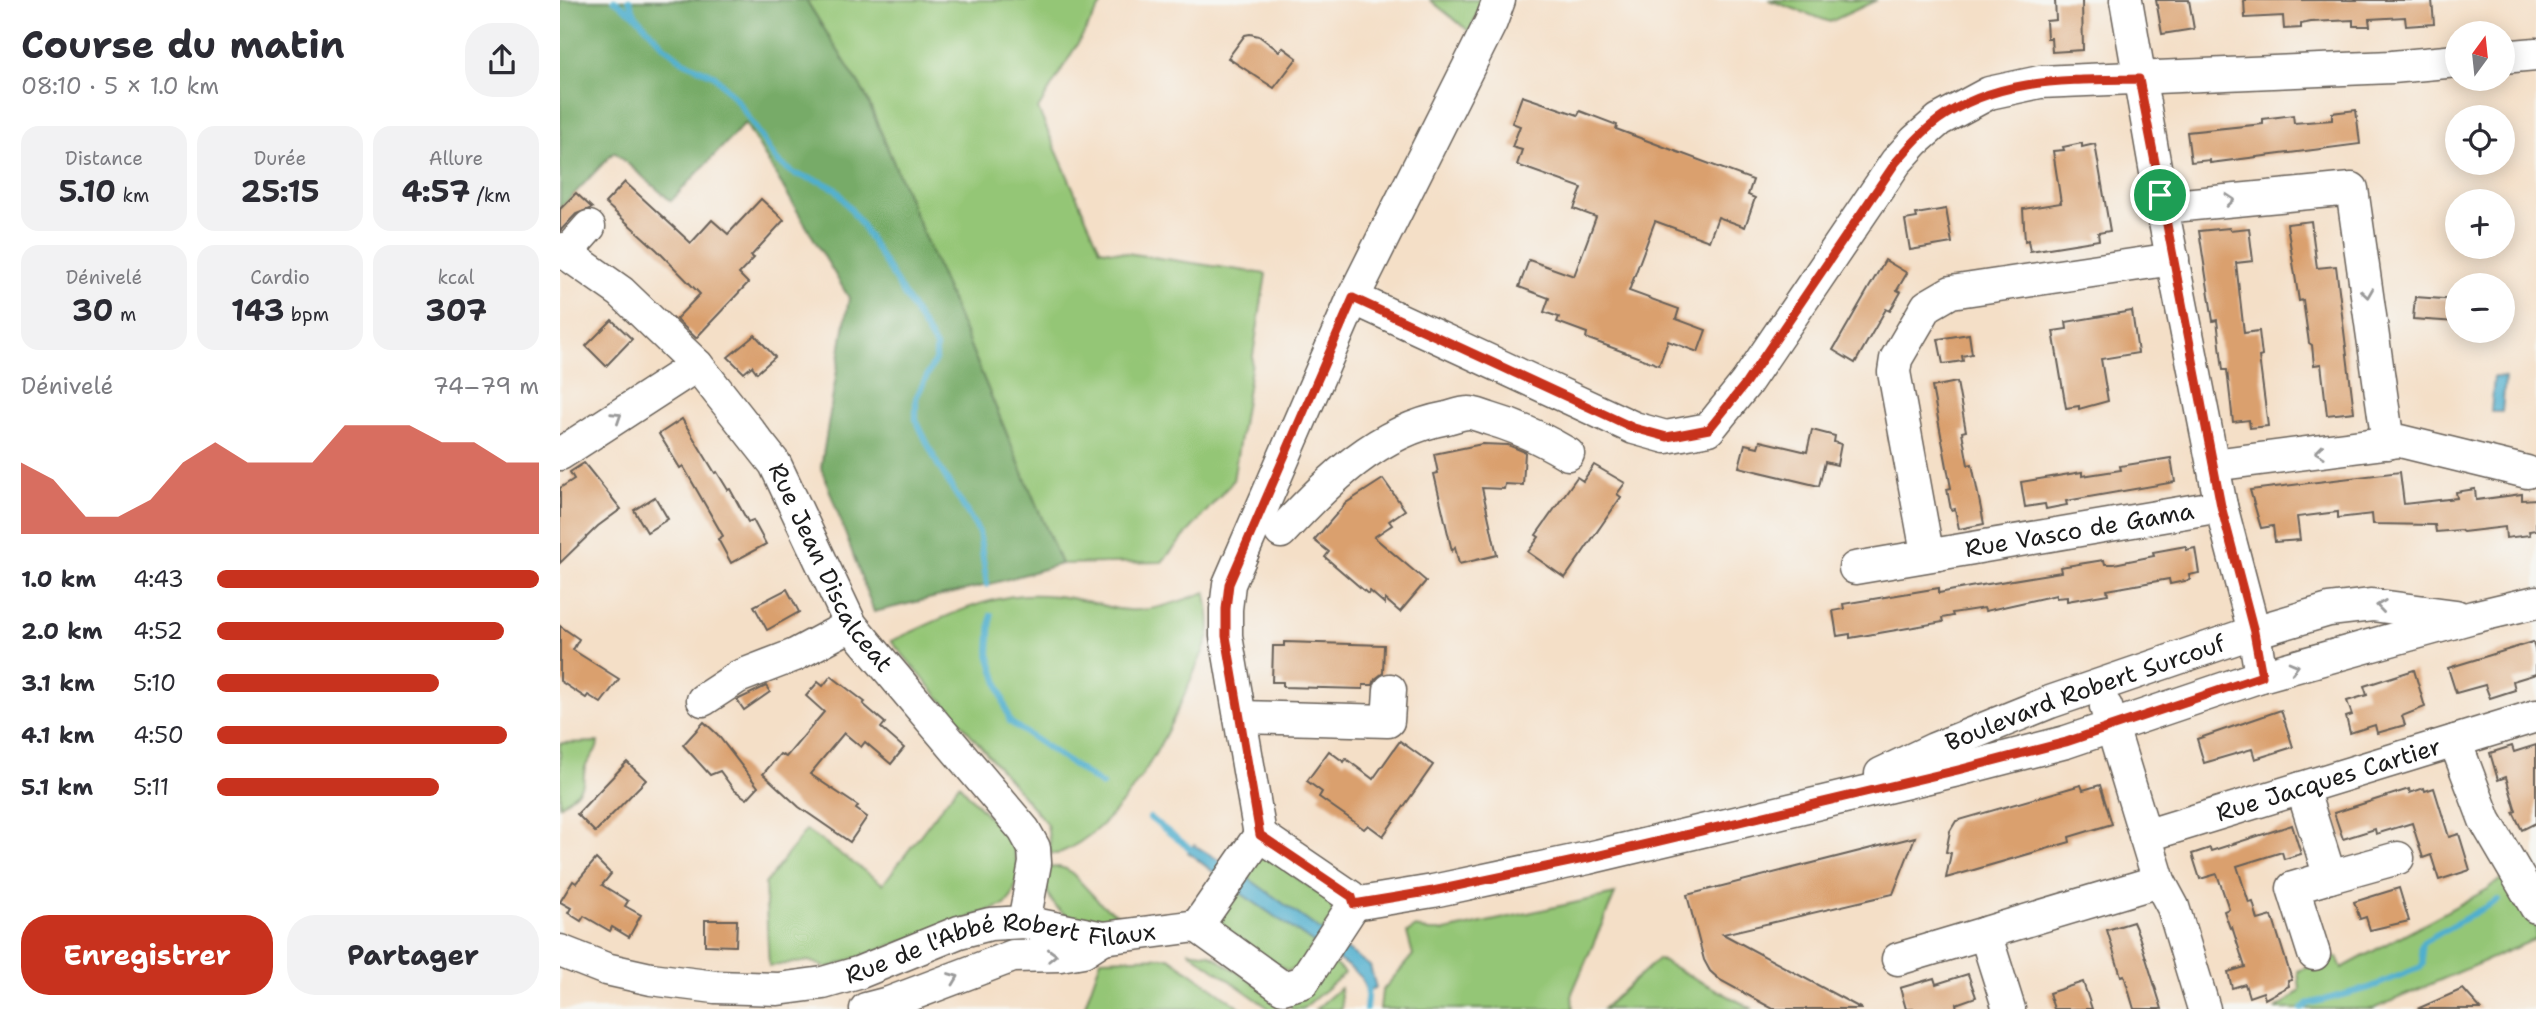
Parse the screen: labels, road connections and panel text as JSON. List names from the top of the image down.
{
  "streets": {
    "street": [
      "Rue Vasco de Gama",
      "Rue Jean Discalceat",
      "Boulevard Robert Surcouf",
      "Rue Jacques Cartier",
      "Rue de l'Abbé Robert Filaux"
    ]
  },
  "crossings": [
    ["Rue Jean Discalceat", "Rue de l'Abbé Robert Filaux"]
  ],
  "north": "top",
  "page": {
    "heading": ["Course du matin", "08:10 · 5 × 1.0 km"],
    "map_buttons": ["+", "−"],
    "stats": [
      ["Distance", "5.10 km"],
      ["Durée", "25:15"],
      ["Allure", "4:57 /km"],
      ["Dénivelé", "30 m"],
      ["Cardio", "143 bpm"],
      ["kcal", "307"]
    ],
    "chart": ["Dénivelé", "74–79 m"],
    "list": [
      {
        "name": "1.0 km",
        "note": "4:43"
      },
      {
        "name": "2.0 km",
        "note": "4:52"
      },
      {
        "name": "3.1 km",
        "note": "5:10"
      },
      {
        "name": "4.1 km",
        "note": "4:50"
      },
      {
        "name": "5.1 km",
        "note": "5:11"
      }
    ],
    "buttons": ["Enregistrer", "Partager"]
  }
}
